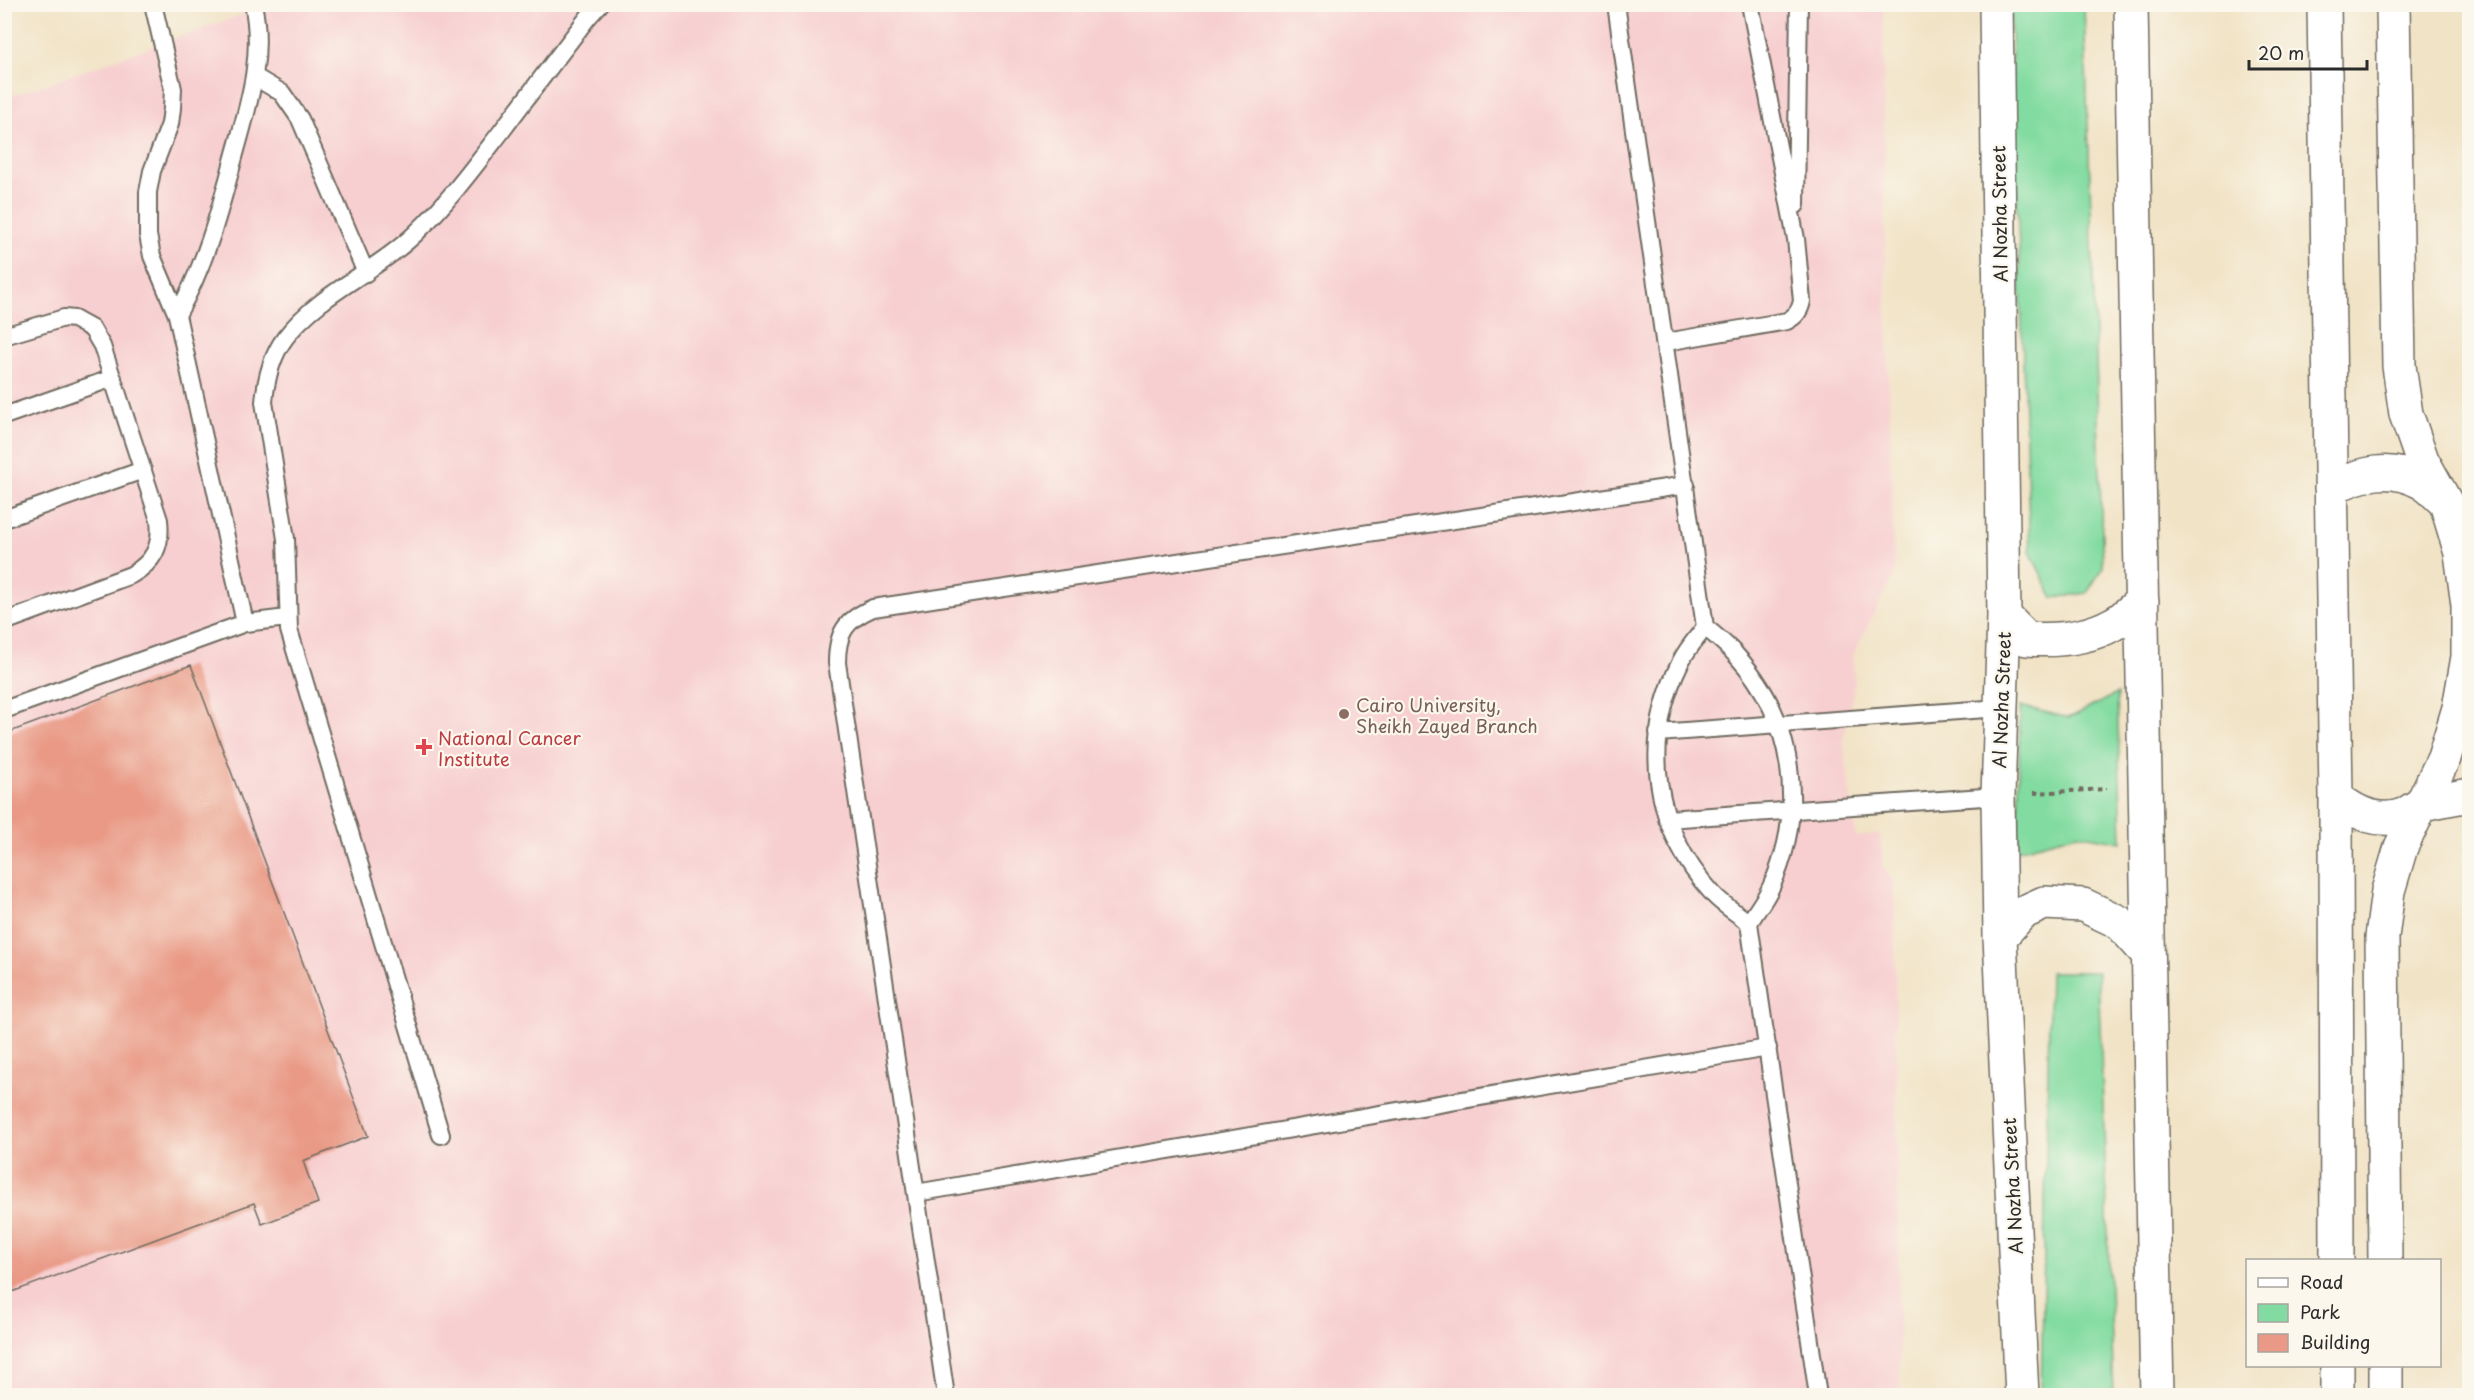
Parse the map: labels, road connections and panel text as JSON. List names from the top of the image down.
{
  "streets": {
    "main road": ["Al Nozha Street"]
  },
  "places": {
    "other": ["Cairo University, Sheikh Zayed Branch"],
    "health": ["National Cancer Institute"]
  },
  "legend": ["Road", "Park", "Building"],
  "scale_bar": "20 m"
}
